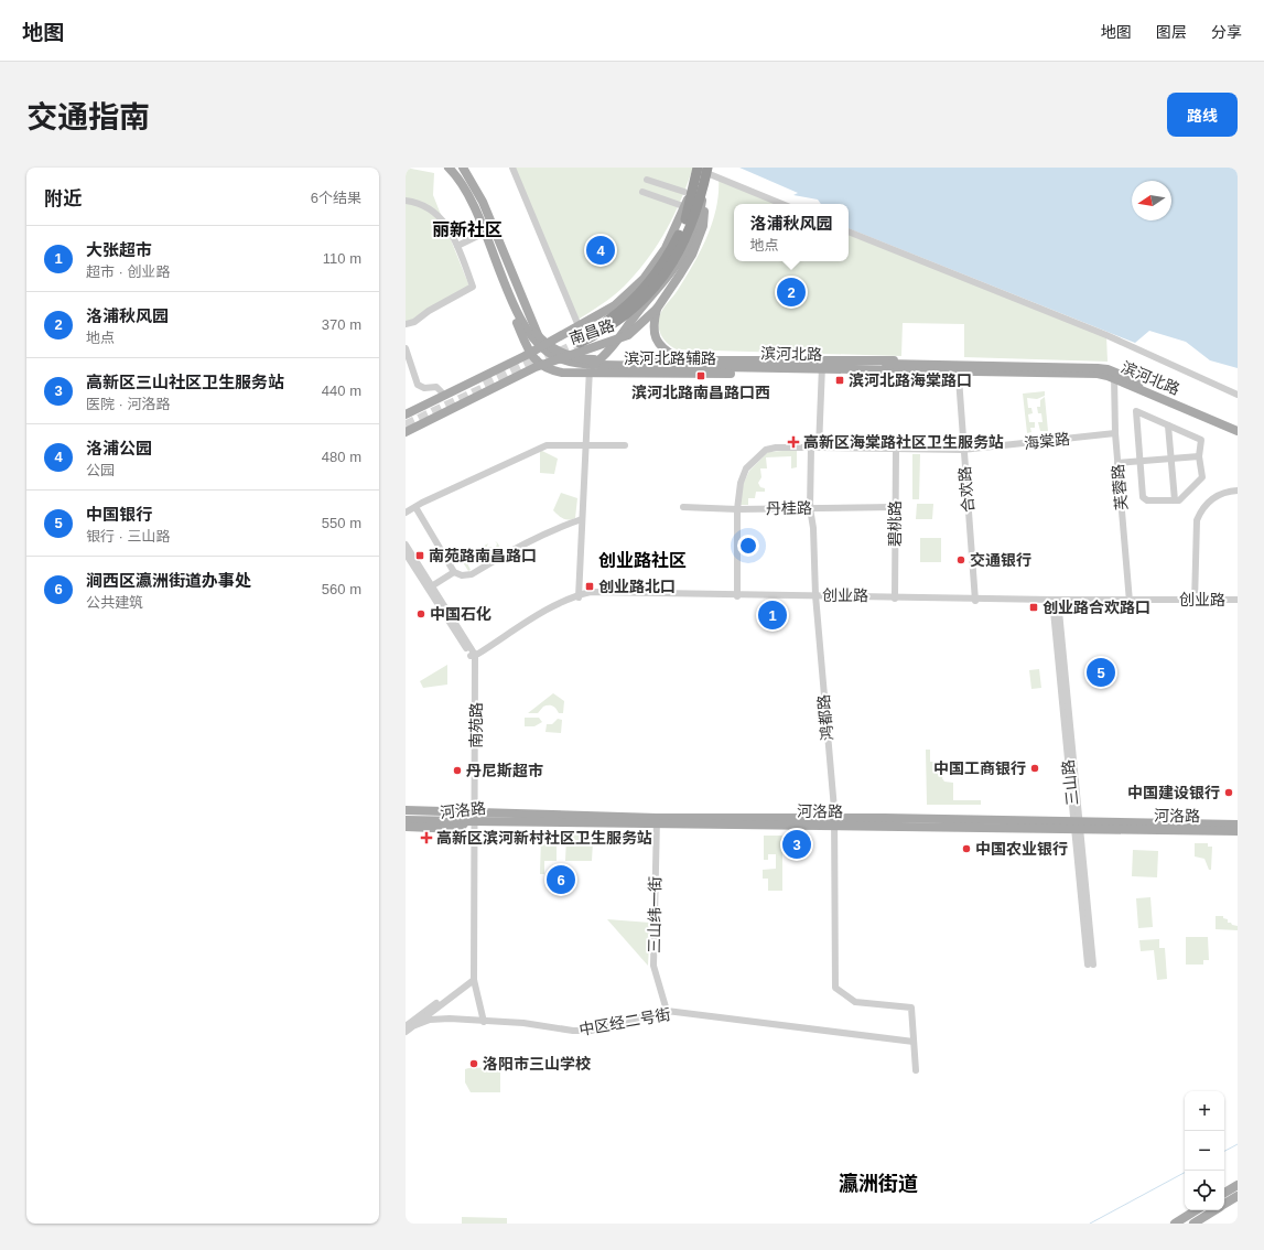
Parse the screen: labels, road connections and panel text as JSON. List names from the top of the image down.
{
  "streets": {
    "main road": [
      "南昌路",
      "滨河北路",
      "滨河北路辅路",
      "河洛路"
    ],
    "street": [
      "海棠路",
      "芙蓉路",
      "合欢路",
      "丹桂路",
      "碧桃路",
      "创业路",
      "鸿都路",
      "南苑路",
      "三山路",
      "三山纬一街",
      "中区经二号街"
    ]
  },
  "crossings": [
    ["南昌路", "滨河北路辅路"],
    ["滨河北路", "滨河北路辅路"],
    ["滨河北路", "芙蓉路"],
    ["滨河北路辅路", "合欢路"],
    ["海棠路", "芙蓉路"],
    ["海棠路", "合欢路"],
    ["海棠路", "丹桂路"],
    ["海棠路", "碧桃路"],
    ["海棠路", "创业路"],
    ["海棠路", "鸿都路"],
    ["芙蓉路", "创业路"],
    ["合欢路", "创业路"],
    ["丹桂路", "碧桃路"],
    ["丹桂路", "鸿都路"],
    ["碧桃路", "创业路"],
    ["创业路", "鸿都路"],
    ["创业路", "南苑路"],
    ["创业路", "三山路"],
    ["鸿都路", "河洛路"],
    ["鸿都路", "中区经二号街"],
    ["南苑路", "河洛路"],
    ["南苑路", "中区经二号街"],
    ["三山路", "河洛路"],
    ["河洛路", "三山纬一街"],
    ["三山纬一街", "中区经二号街"]
  ],
  "districts": ["丽新社区", "创业路社区", "瀛洲街道"],
  "places": {
    "transit": [
      "滨河北路南昌路口西",
      "滨河北路海棠路口",
      "南苑路南昌路口",
      "创业路北口",
      "创业路合欢路口"
    ],
    "health": ["高新区海棠路社区卫生服务站", "高新区滨河新村社区卫生服务站"],
    "other": [
      "交通银行",
      "中国石化",
      "中国工商银行",
      "丹尼斯超市",
      "中国建设银行",
      "中国农业银行",
      "洛阳市三山学校"
    ]
  },
  "north": "left",
  "page": {
    "header": "地图",
    "nav": ["地图", "图层", "分享"],
    "title": "交通指南",
    "buttons": "路线",
    "heading": ["附近", "6个结果"],
    "popup": ["洛浦秋风园", "地点"],
    "list": [
      {
        "mark": "1",
        "name": "大张超市",
        "note": "超市 · 创业路",
        "value": "110 m"
      },
      {
        "mark": "2",
        "name": "洛浦秋风园",
        "note": "地点",
        "value": "370 m"
      },
      {
        "mark": "3",
        "name": "高新区三山社区卫生服务站",
        "note": "医院 · 河洛路",
        "value": "440 m"
      },
      {
        "mark": "4",
        "name": "洛浦公园",
        "note": "公园",
        "value": "480 m"
      },
      {
        "mark": "5",
        "name": "中国银行",
        "note": "银行 · 三山路",
        "value": "550 m"
      },
      {
        "mark": "6",
        "name": "涧西区瀛洲街道办事处",
        "note": "公共建筑",
        "value": "560 m"
      }
    ],
    "pins": [
      "4",
      "2",
      "1",
      "5",
      "3",
      "6"
    ],
    "map_buttons": ["+", "−"]
  }
}
